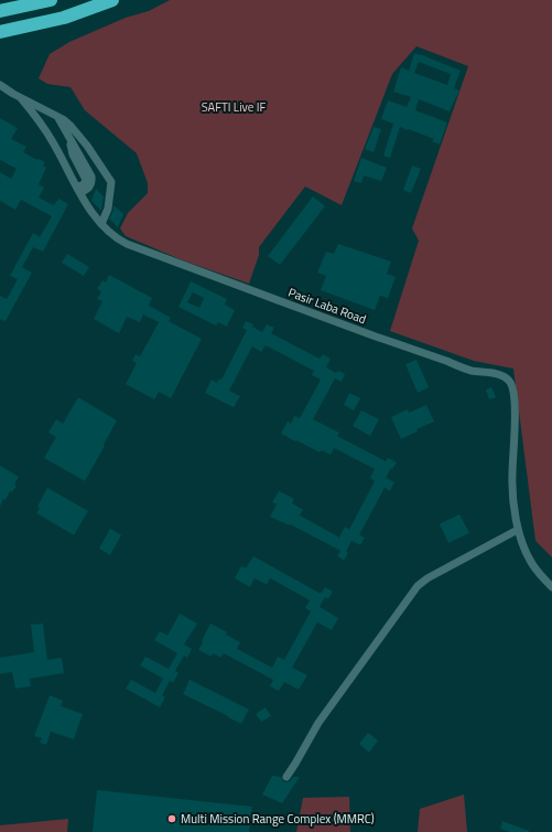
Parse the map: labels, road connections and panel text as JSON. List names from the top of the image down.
{
  "streets": {
    "street": ["Pasir Laba Road"]
  },
  "parks": ["SAFTI Live IF"],
  "places": ["Multi Mission Range Complex (MMRC)"]
}
